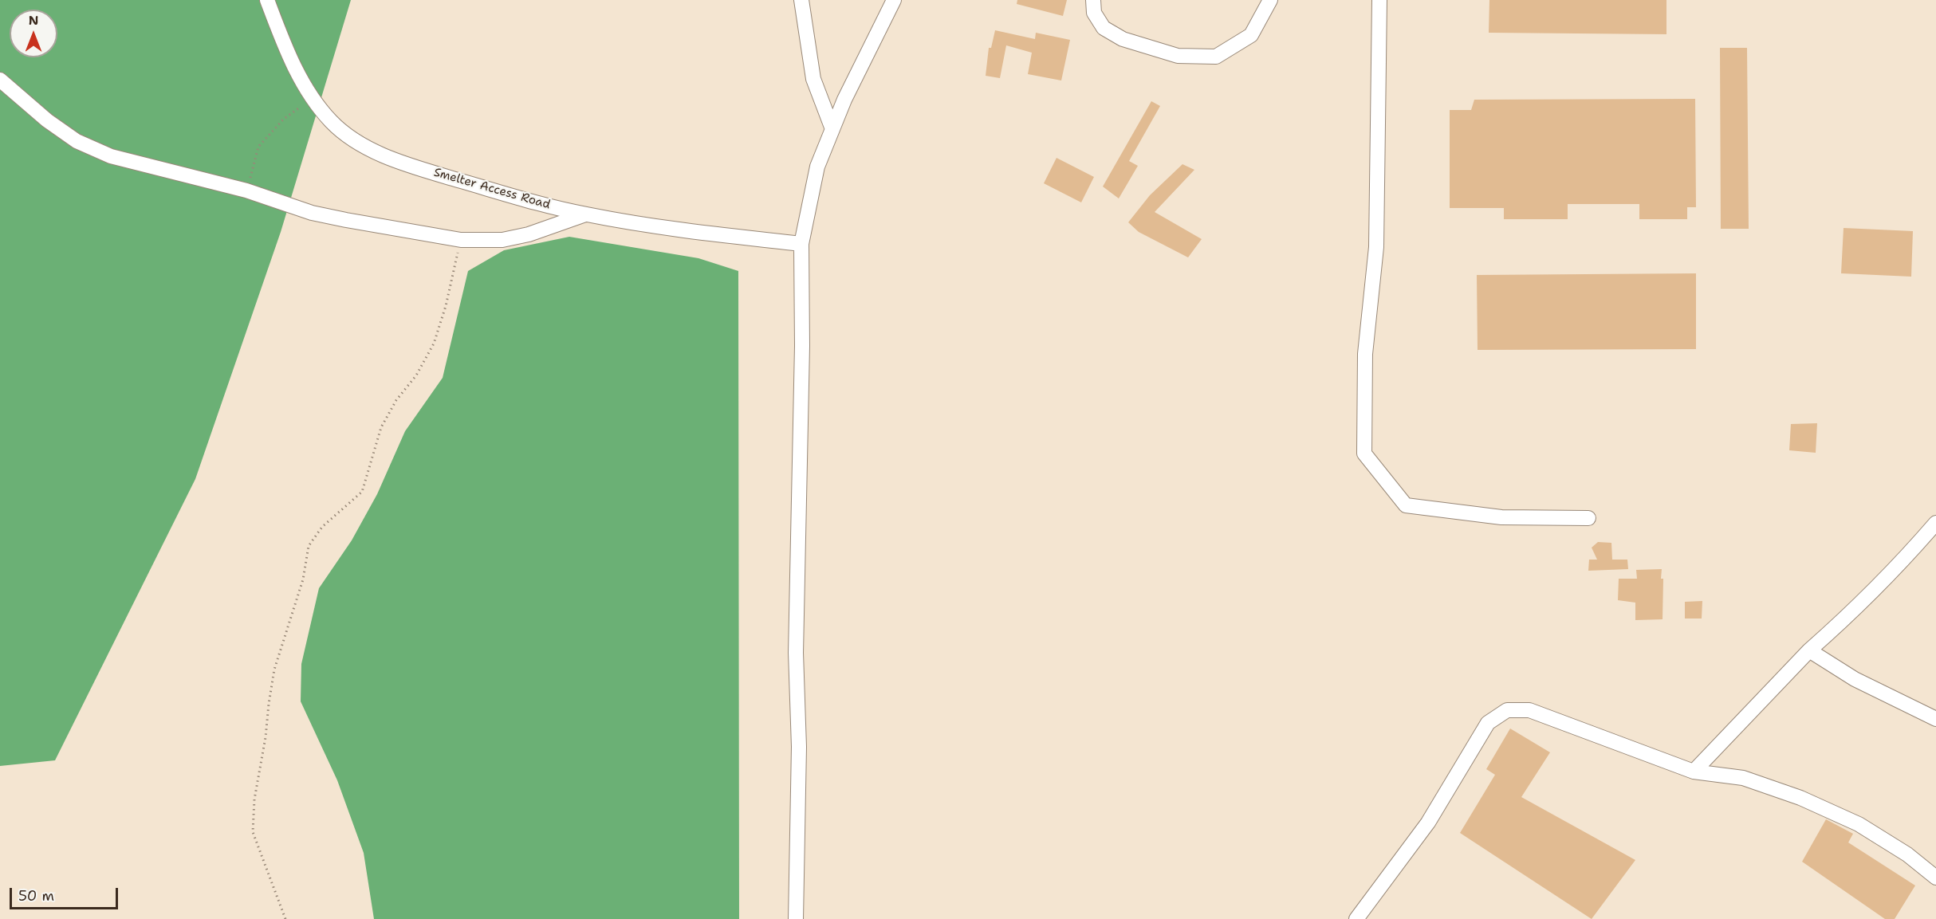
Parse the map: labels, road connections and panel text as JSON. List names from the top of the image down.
{
  "streets": {
    "lane": ["Smelter Access Road"]
  },
  "scale_bar": "50 m",
  "north": "top"
}
